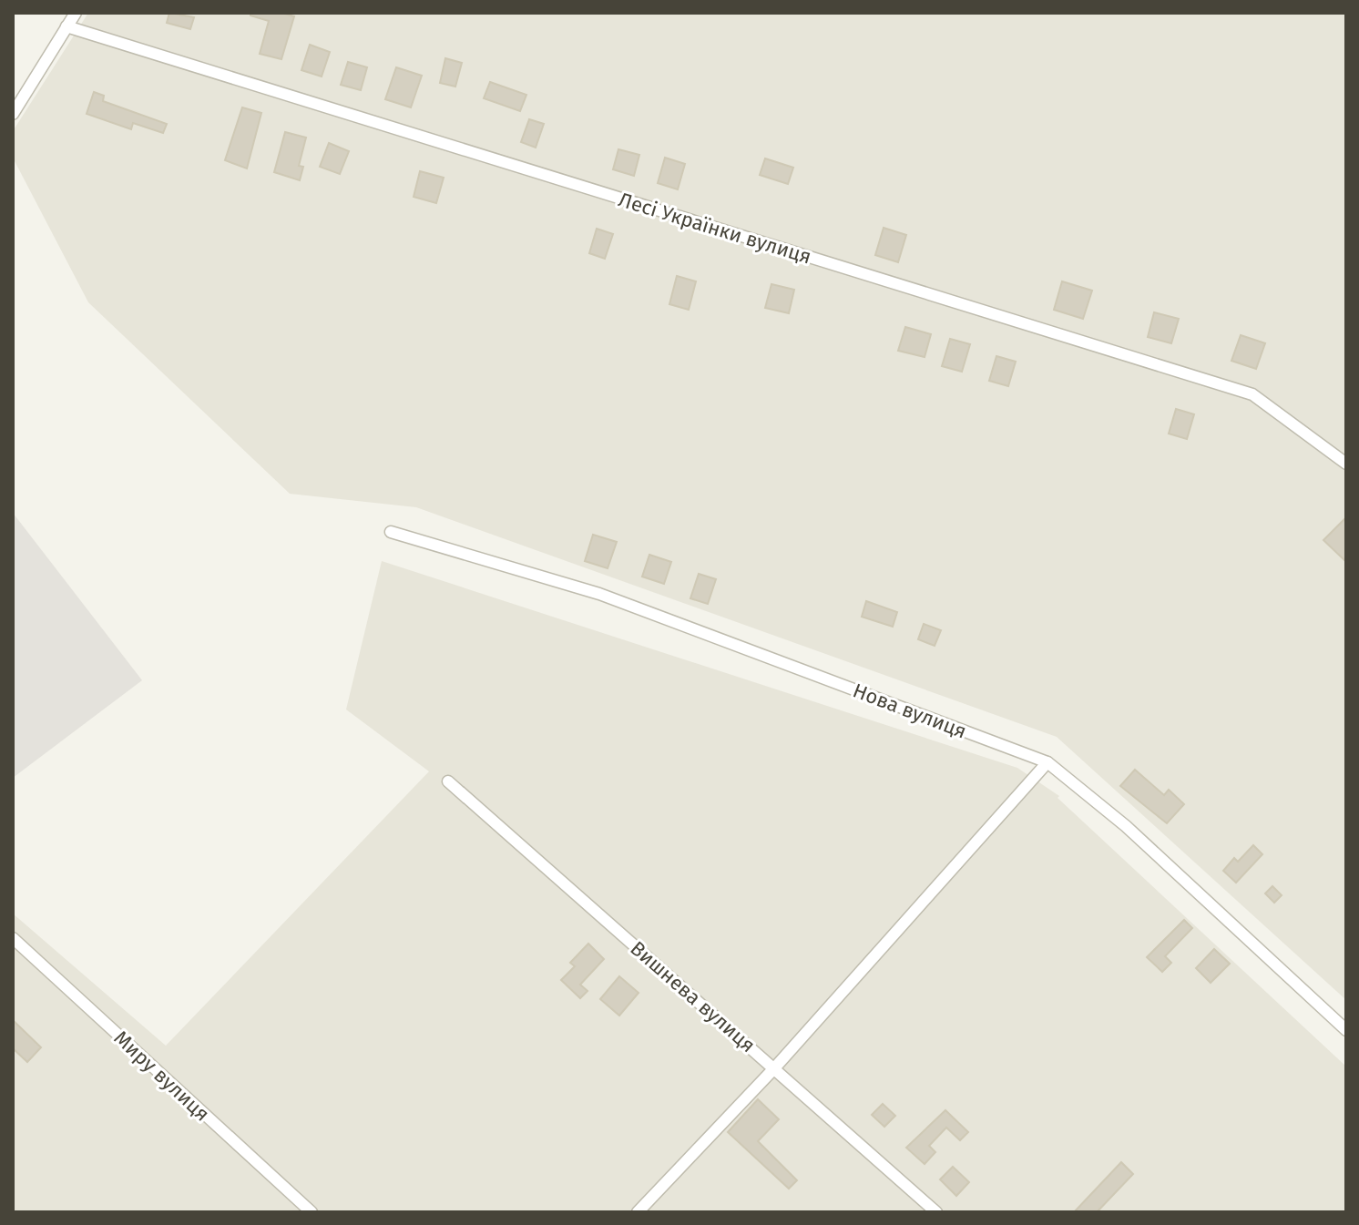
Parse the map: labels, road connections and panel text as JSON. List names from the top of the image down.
{
  "streets": {
    "street": [
      "Лесі Українки вулиця",
      "Нова вулиця",
      "Вишнева вулиця",
      "Миру вулиця"
    ]
  }
}
